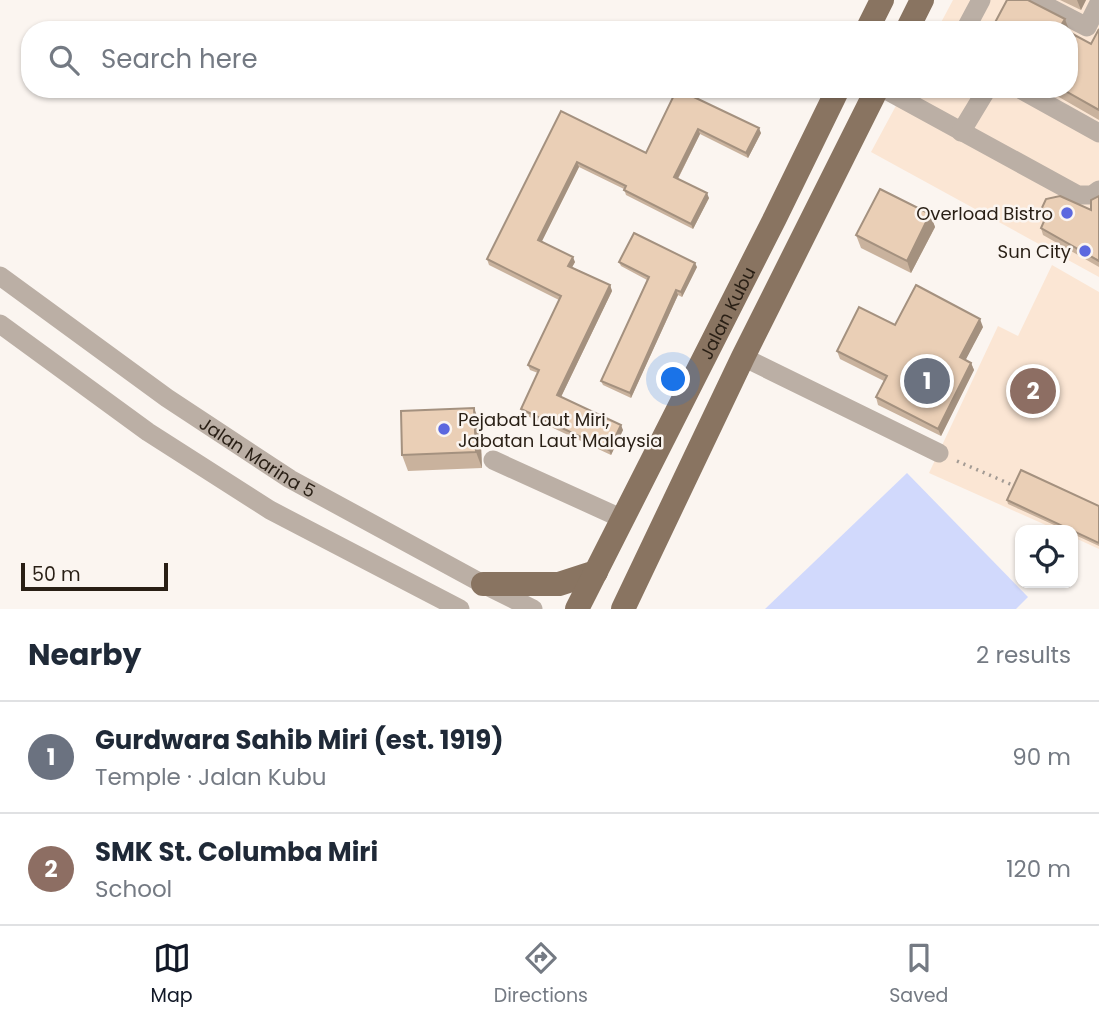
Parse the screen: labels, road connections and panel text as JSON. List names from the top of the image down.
{
  "streets": {
    "main road": ["Jalan Kubu"],
    "street": ["Jalan Marina 5"]
  },
  "places": ["Overload Bistro", "Sun City", "Pejabat Laut Miri, Jabatan Laut Malaysia"],
  "scale_bar": "50 m",
  "page": {
    "search": "Search here",
    "pins": ["1", "2"],
    "scale": "50 m",
    "heading": ["Nearby", "2 results"],
    "list": [
      {
        "mark": "1",
        "name": "Gurdwara Sahib Miri (est. 1919)",
        "note": "Temple · Jalan Kubu",
        "value": "90 m"
      },
      {
        "mark": "2",
        "name": "SMK St. Columba Miri",
        "note": "School",
        "value": "120 m"
      }
    ],
    "nav": ["Map", "Directions", "Saved"]
  }
}
